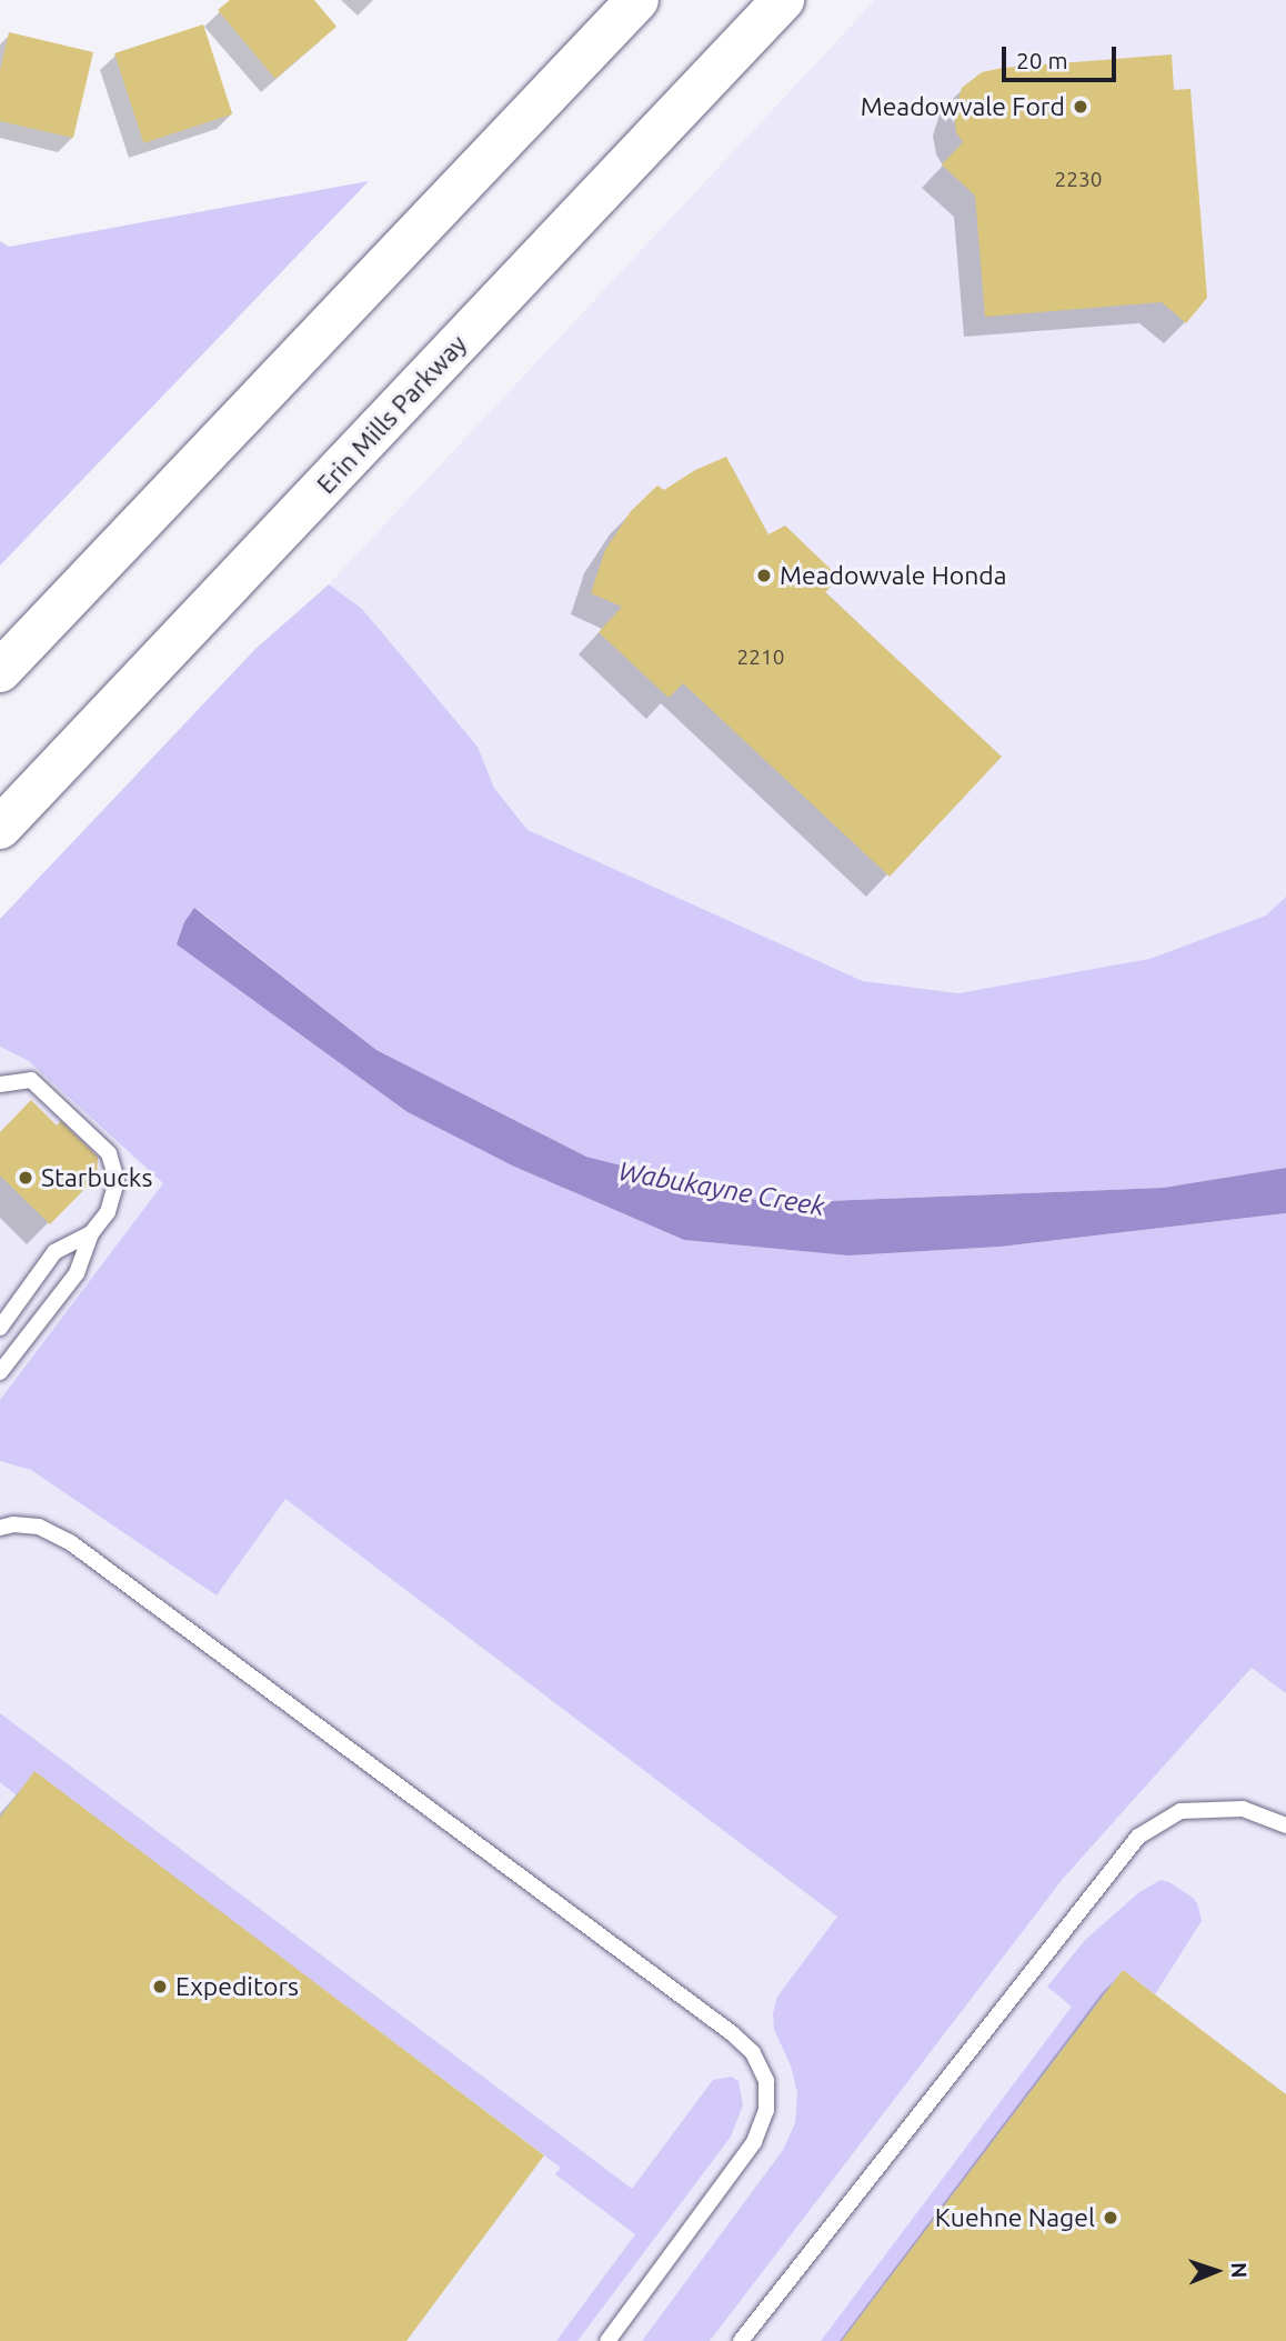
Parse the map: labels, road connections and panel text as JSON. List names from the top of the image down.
{
  "streets": {
    "main road": ["Erin Mills Parkway"]
  },
  "water": ["Wabukayne Creek"],
  "places": [
    "Meadowvale Ford",
    "Meadowvale Honda",
    "Starbucks",
    "Expeditors",
    "Kuehne Nagel"
  ],
  "house_numbers": ["2230", "2210"],
  "scale_bar": "20 m",
  "north": "right"
}
